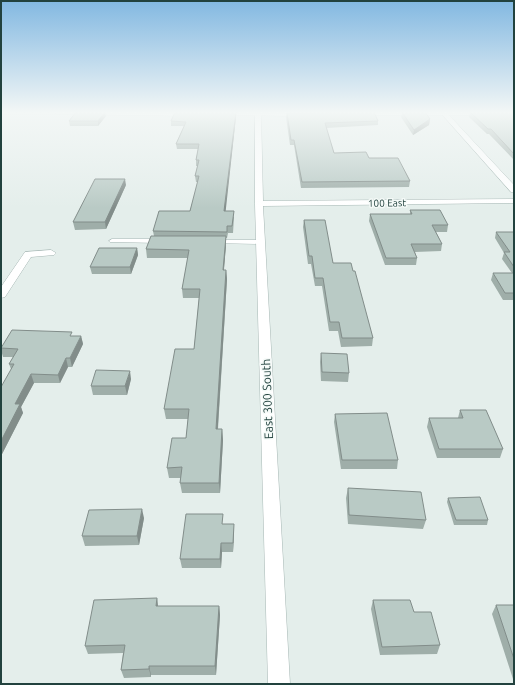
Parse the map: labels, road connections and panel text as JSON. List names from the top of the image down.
{
  "streets": {
    "street": ["100 East", "East 300 South"]
  },
  "crossings": [
    ["100 East", "East 300 South"]
  ]
}
